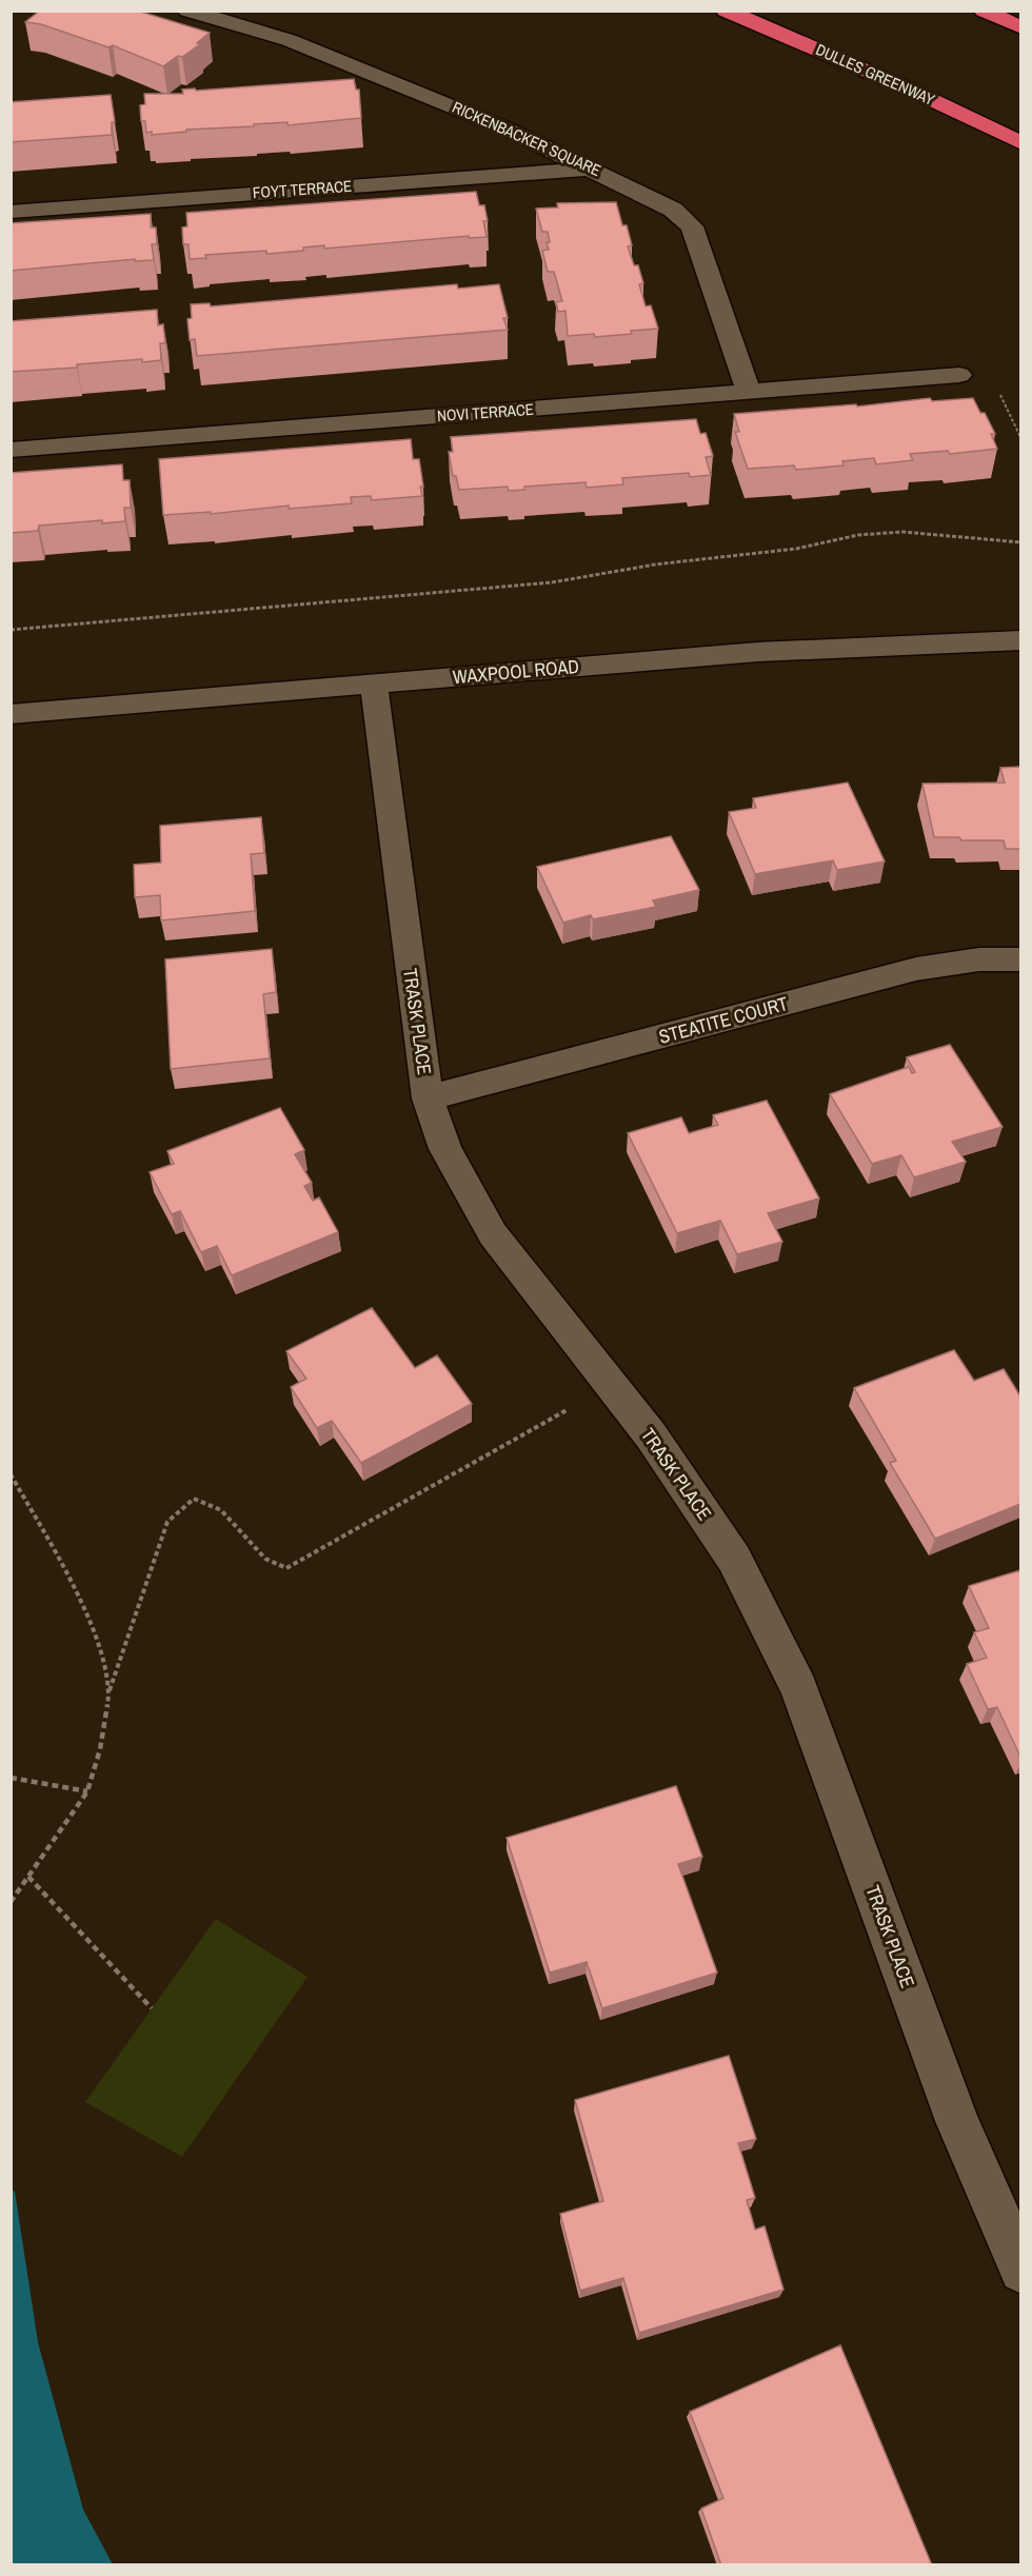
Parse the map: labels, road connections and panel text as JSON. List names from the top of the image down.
{
  "streets": {
    "highway": ["DULLES GREENWAY"],
    "street": [
      "RICKENBACKER SQUARE",
      "FOYT TERRACE",
      "NOVI TERRACE",
      "WAXPOOL ROAD",
      "STEATITE COURT",
      "TRASK PLACE"
    ]
  },
  "crossings": [
    ["RICKENBACKER SQUARE", "FOYT TERRACE"],
    ["RICKENBACKER SQUARE", "NOVI TERRACE"],
    ["WAXPOOL ROAD", "TRASK PLACE"],
    ["STEATITE COURT", "TRASK PLACE"]
  ]
}
